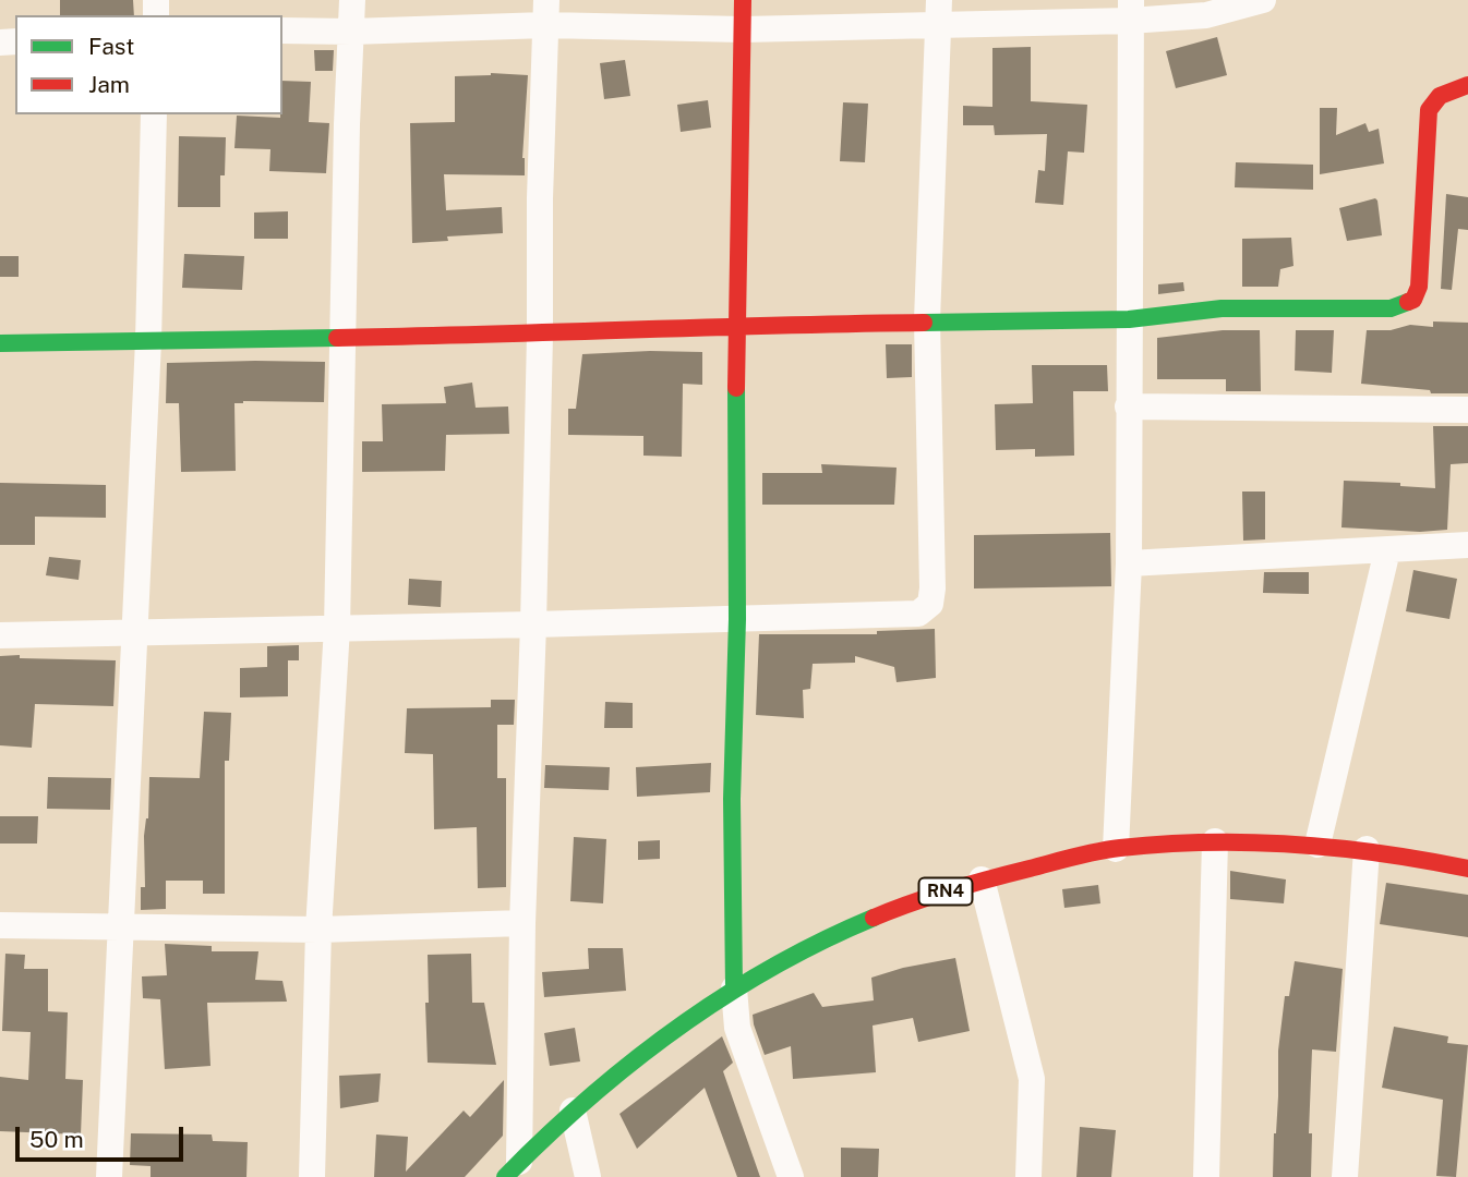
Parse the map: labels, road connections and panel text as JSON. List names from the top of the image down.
{
  "streets": {
    "main road": ["RN4"]
  },
  "legend": ["Fast", "Jam"],
  "scale_bar": "50 m"
}
